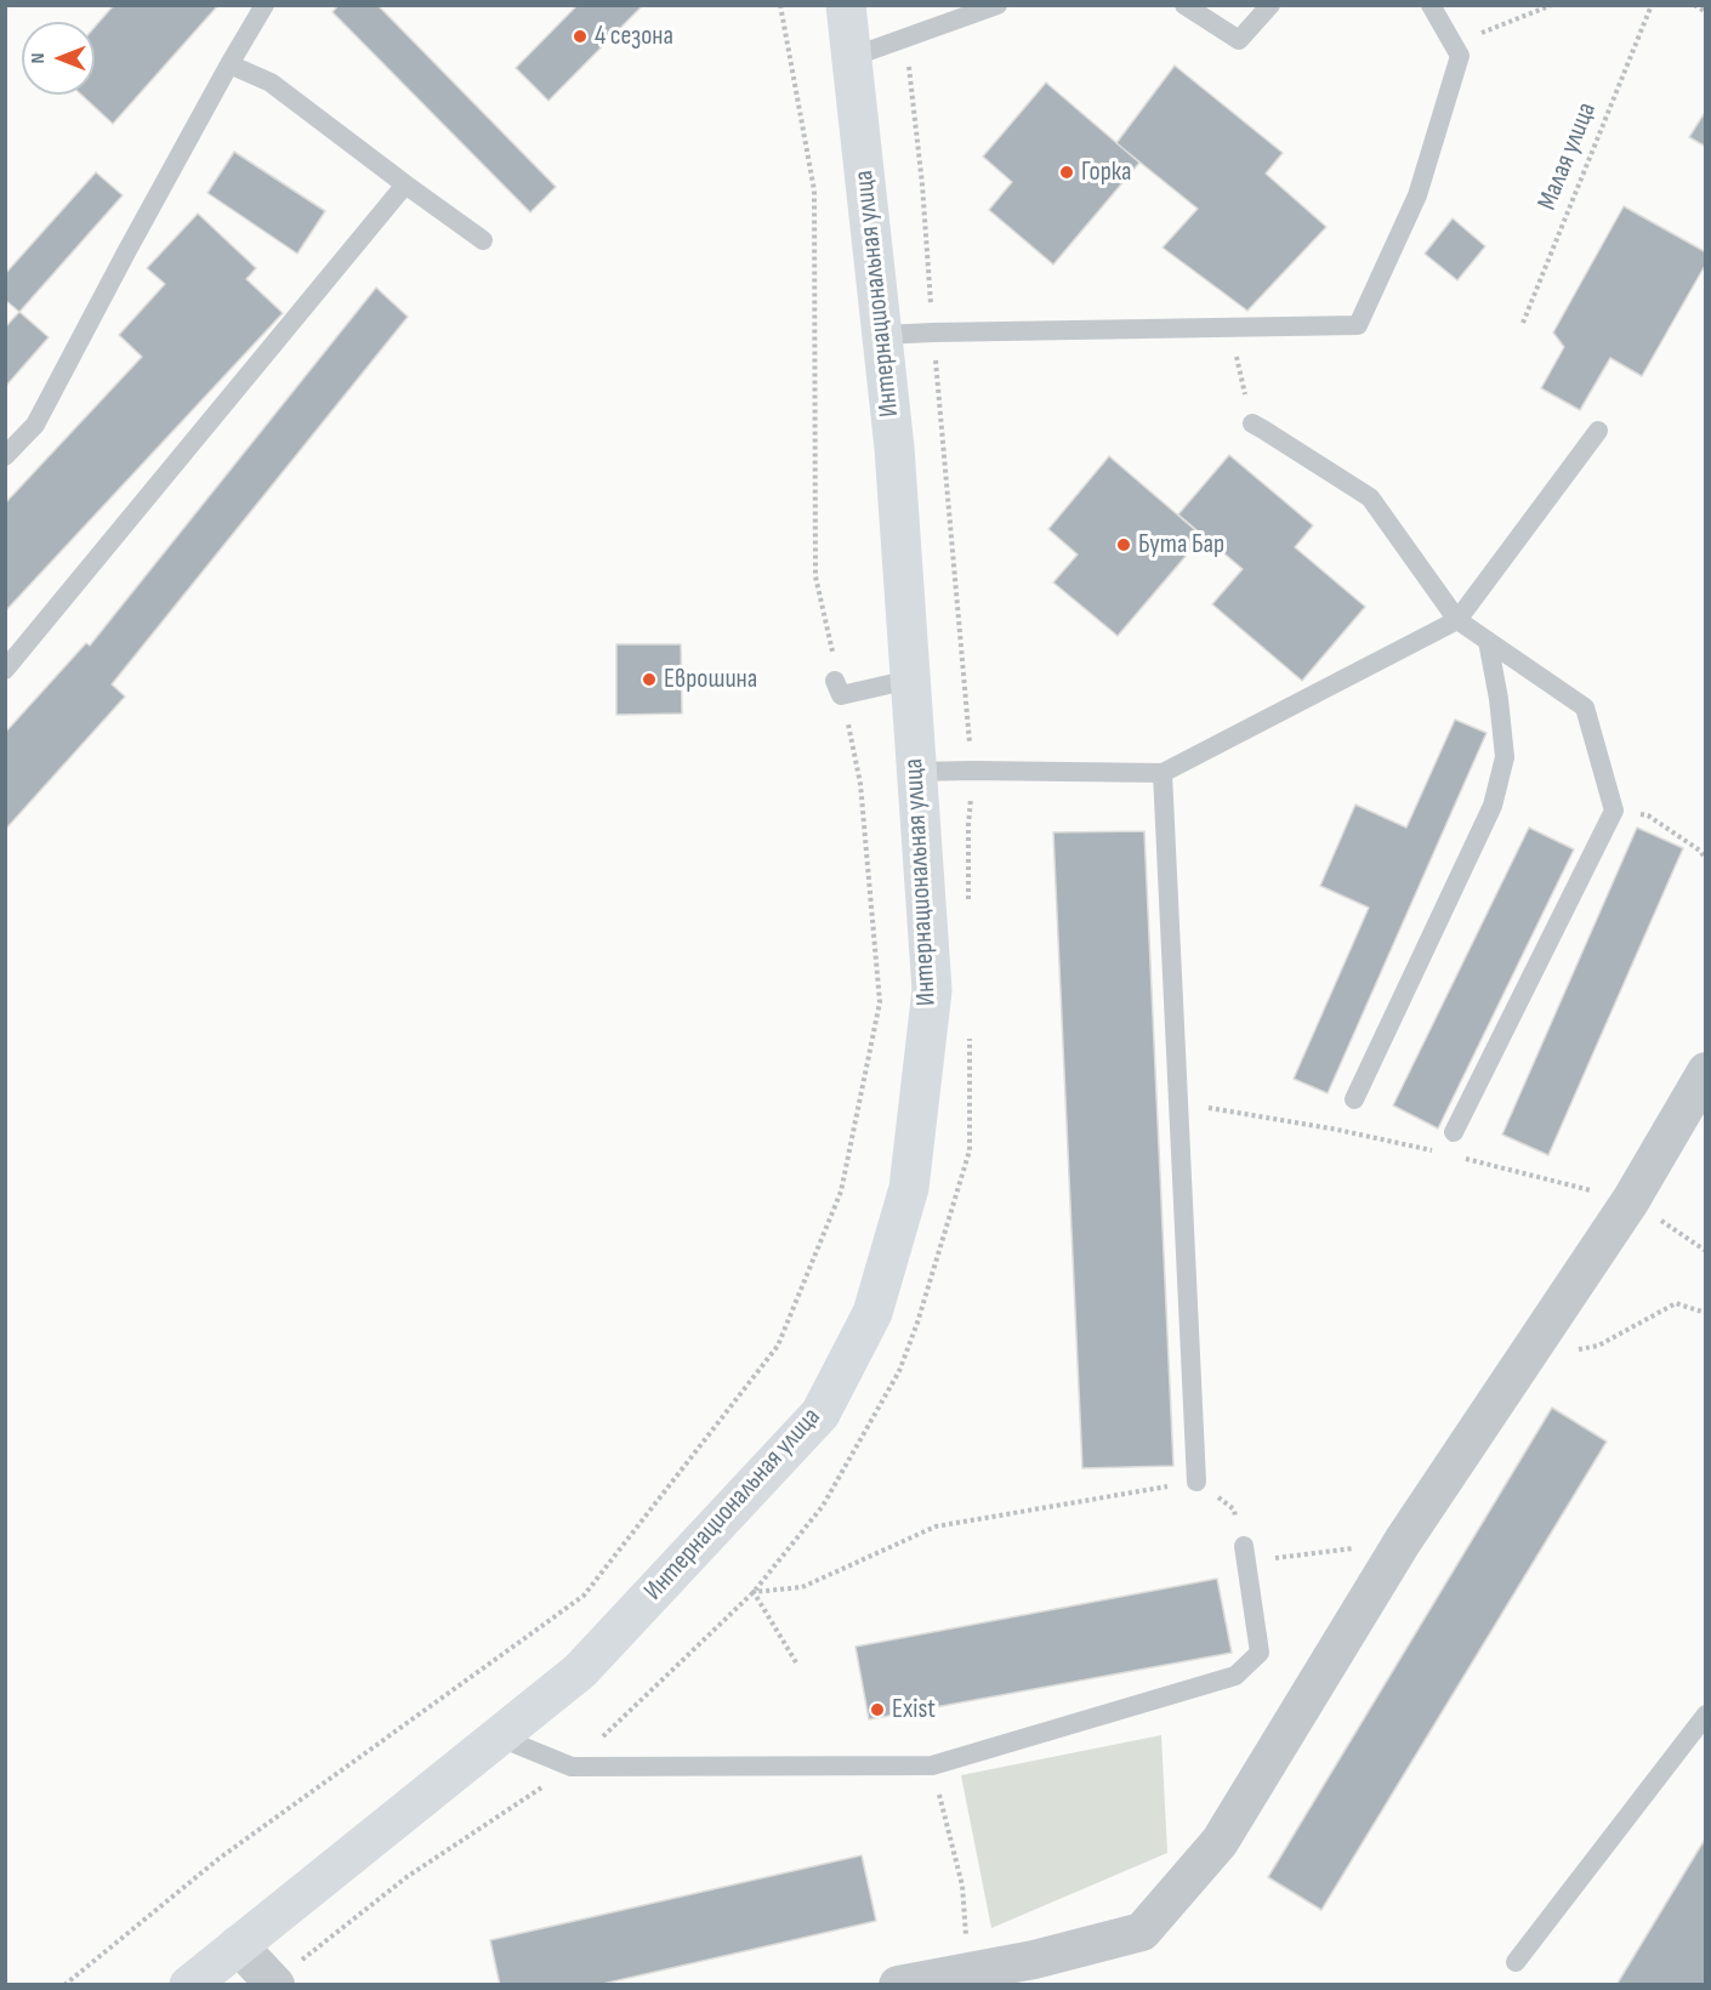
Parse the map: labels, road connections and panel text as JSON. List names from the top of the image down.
{
  "streets": {
    "main road": ["Интернациональная улица"],
    "path": ["Малая улица"]
  },
  "places": [
    "4 сезона",
    "Горка",
    "Бута Бар",
    "Еврошина",
    "Exist"
  ],
  "north": "left"
}
